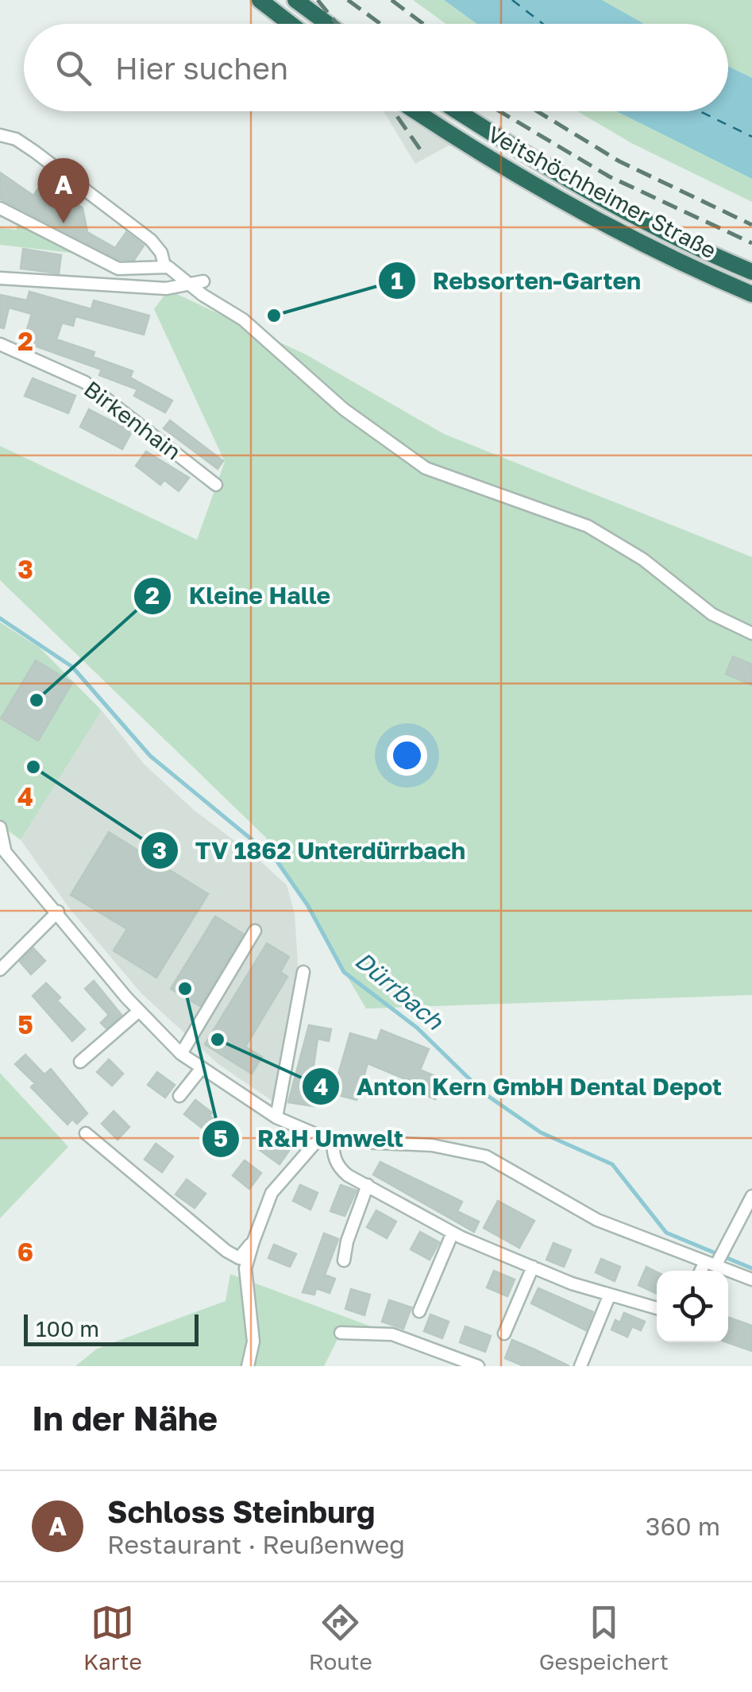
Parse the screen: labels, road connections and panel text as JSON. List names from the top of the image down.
{
  "streets": {
    "highway": ["Veitshöchheimer Straße"],
    "street": ["Birkenhain"]
  },
  "water": ["Dürrbach"],
  "places": [
    "Rebsorten-Garten",
    "Kleine Halle",
    "TV 1862 Unterdürrbach",
    "R&H Umwelt",
    "Anton Kern GmbH Dental Depot"
  ],
  "scale_bar": "100 m",
  "page": {
    "search": "Hier suchen",
    "pins": "A",
    "scale": "100 m",
    "heading": "In der Nähe",
    "list": [
      {
        "mark": "A",
        "name": "Schloss Steinburg",
        "note": "Restaurant · Reußenweg",
        "value": "360 m"
      }
    ],
    "nav": ["Karte", "Route", "Gespeichert"]
  },
  "grid": {
    "rows": [
      "2",
      "3",
      "4",
      "5",
      "6"
    ]
  }
}
